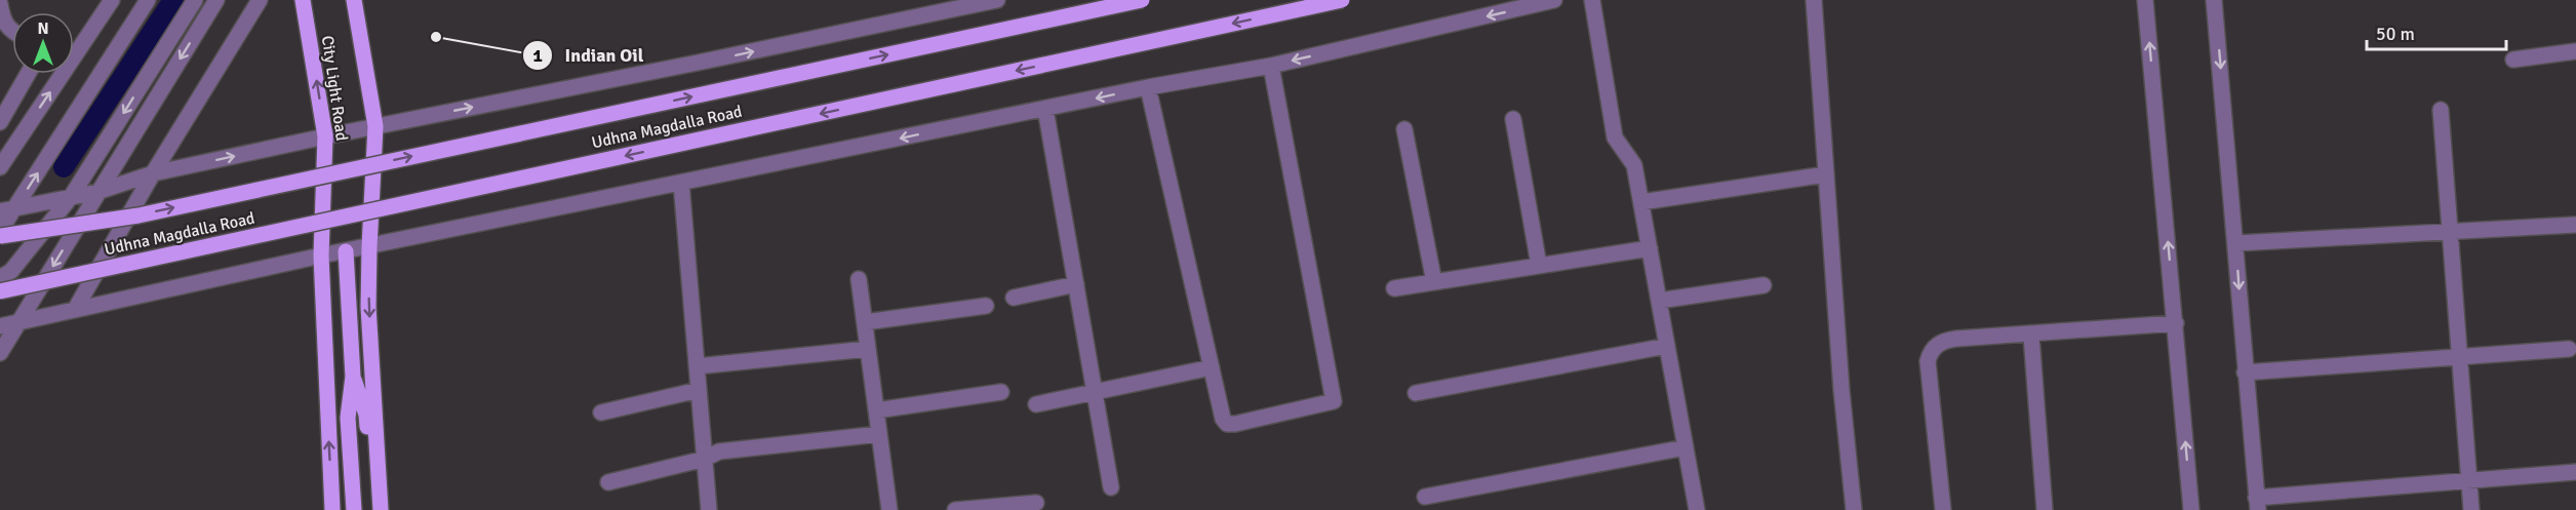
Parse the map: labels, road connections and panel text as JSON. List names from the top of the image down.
{
  "streets": {
    "main road": ["City Light Road", "Udhna Magdalla Road"]
  },
  "places": ["Indian Oil"],
  "scale_bar": "50 m",
  "north": "top"
}
